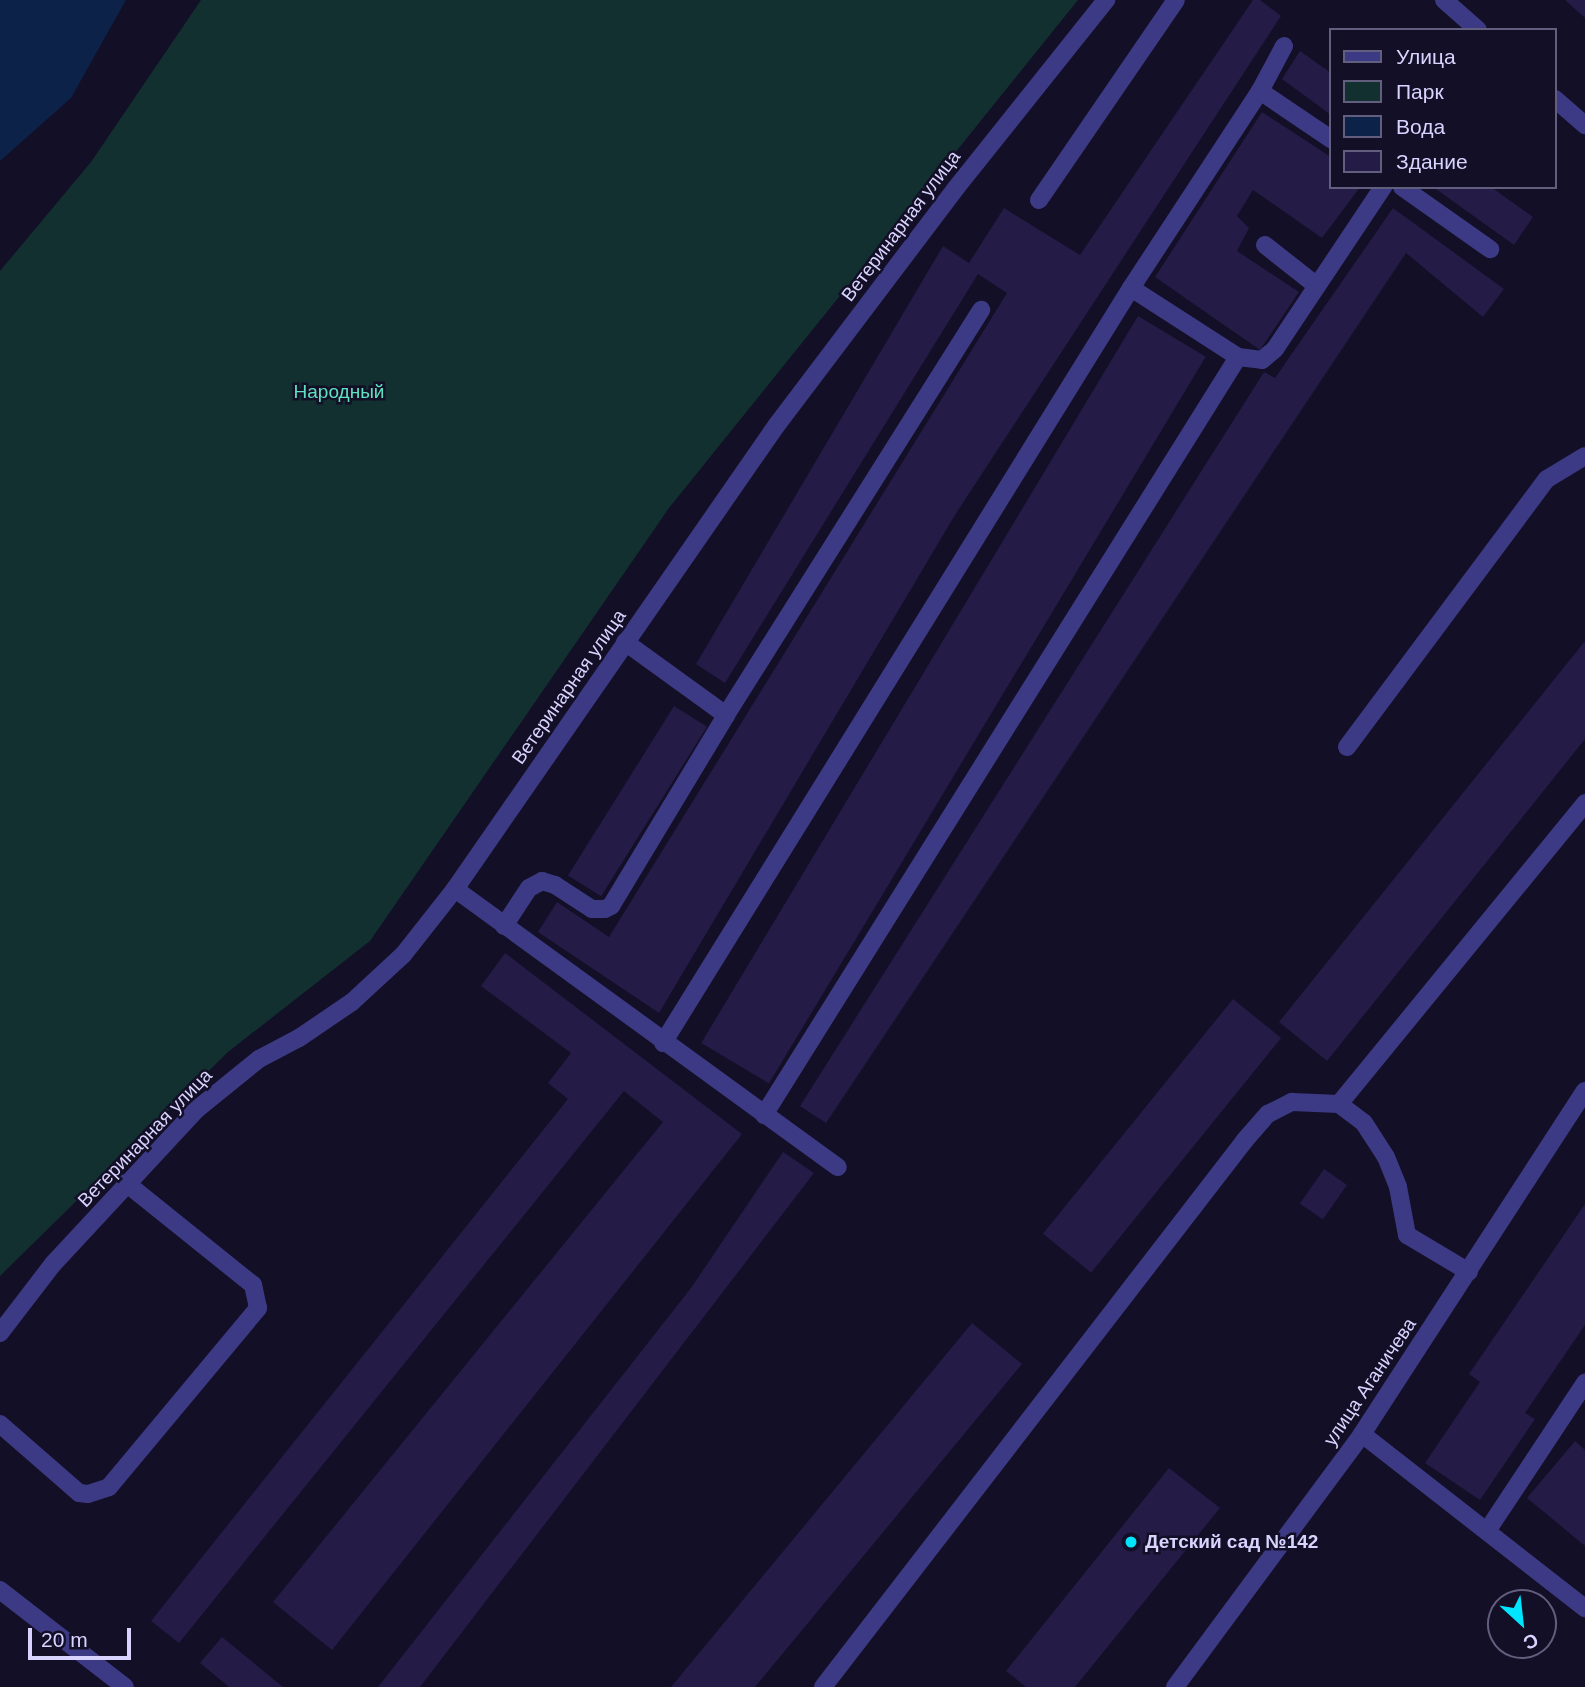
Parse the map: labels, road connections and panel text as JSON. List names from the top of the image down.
{
  "streets": {
    "street": ["Ветеринарная улица", "улица Аганичева"]
  },
  "parks": ["Народный"],
  "places": ["Детский сад №142"],
  "legend": [
    "Улица",
    "Парк",
    "Вода",
    "Здание"
  ],
  "scale_bar": "20 m",
  "north": "bottom right"
}
